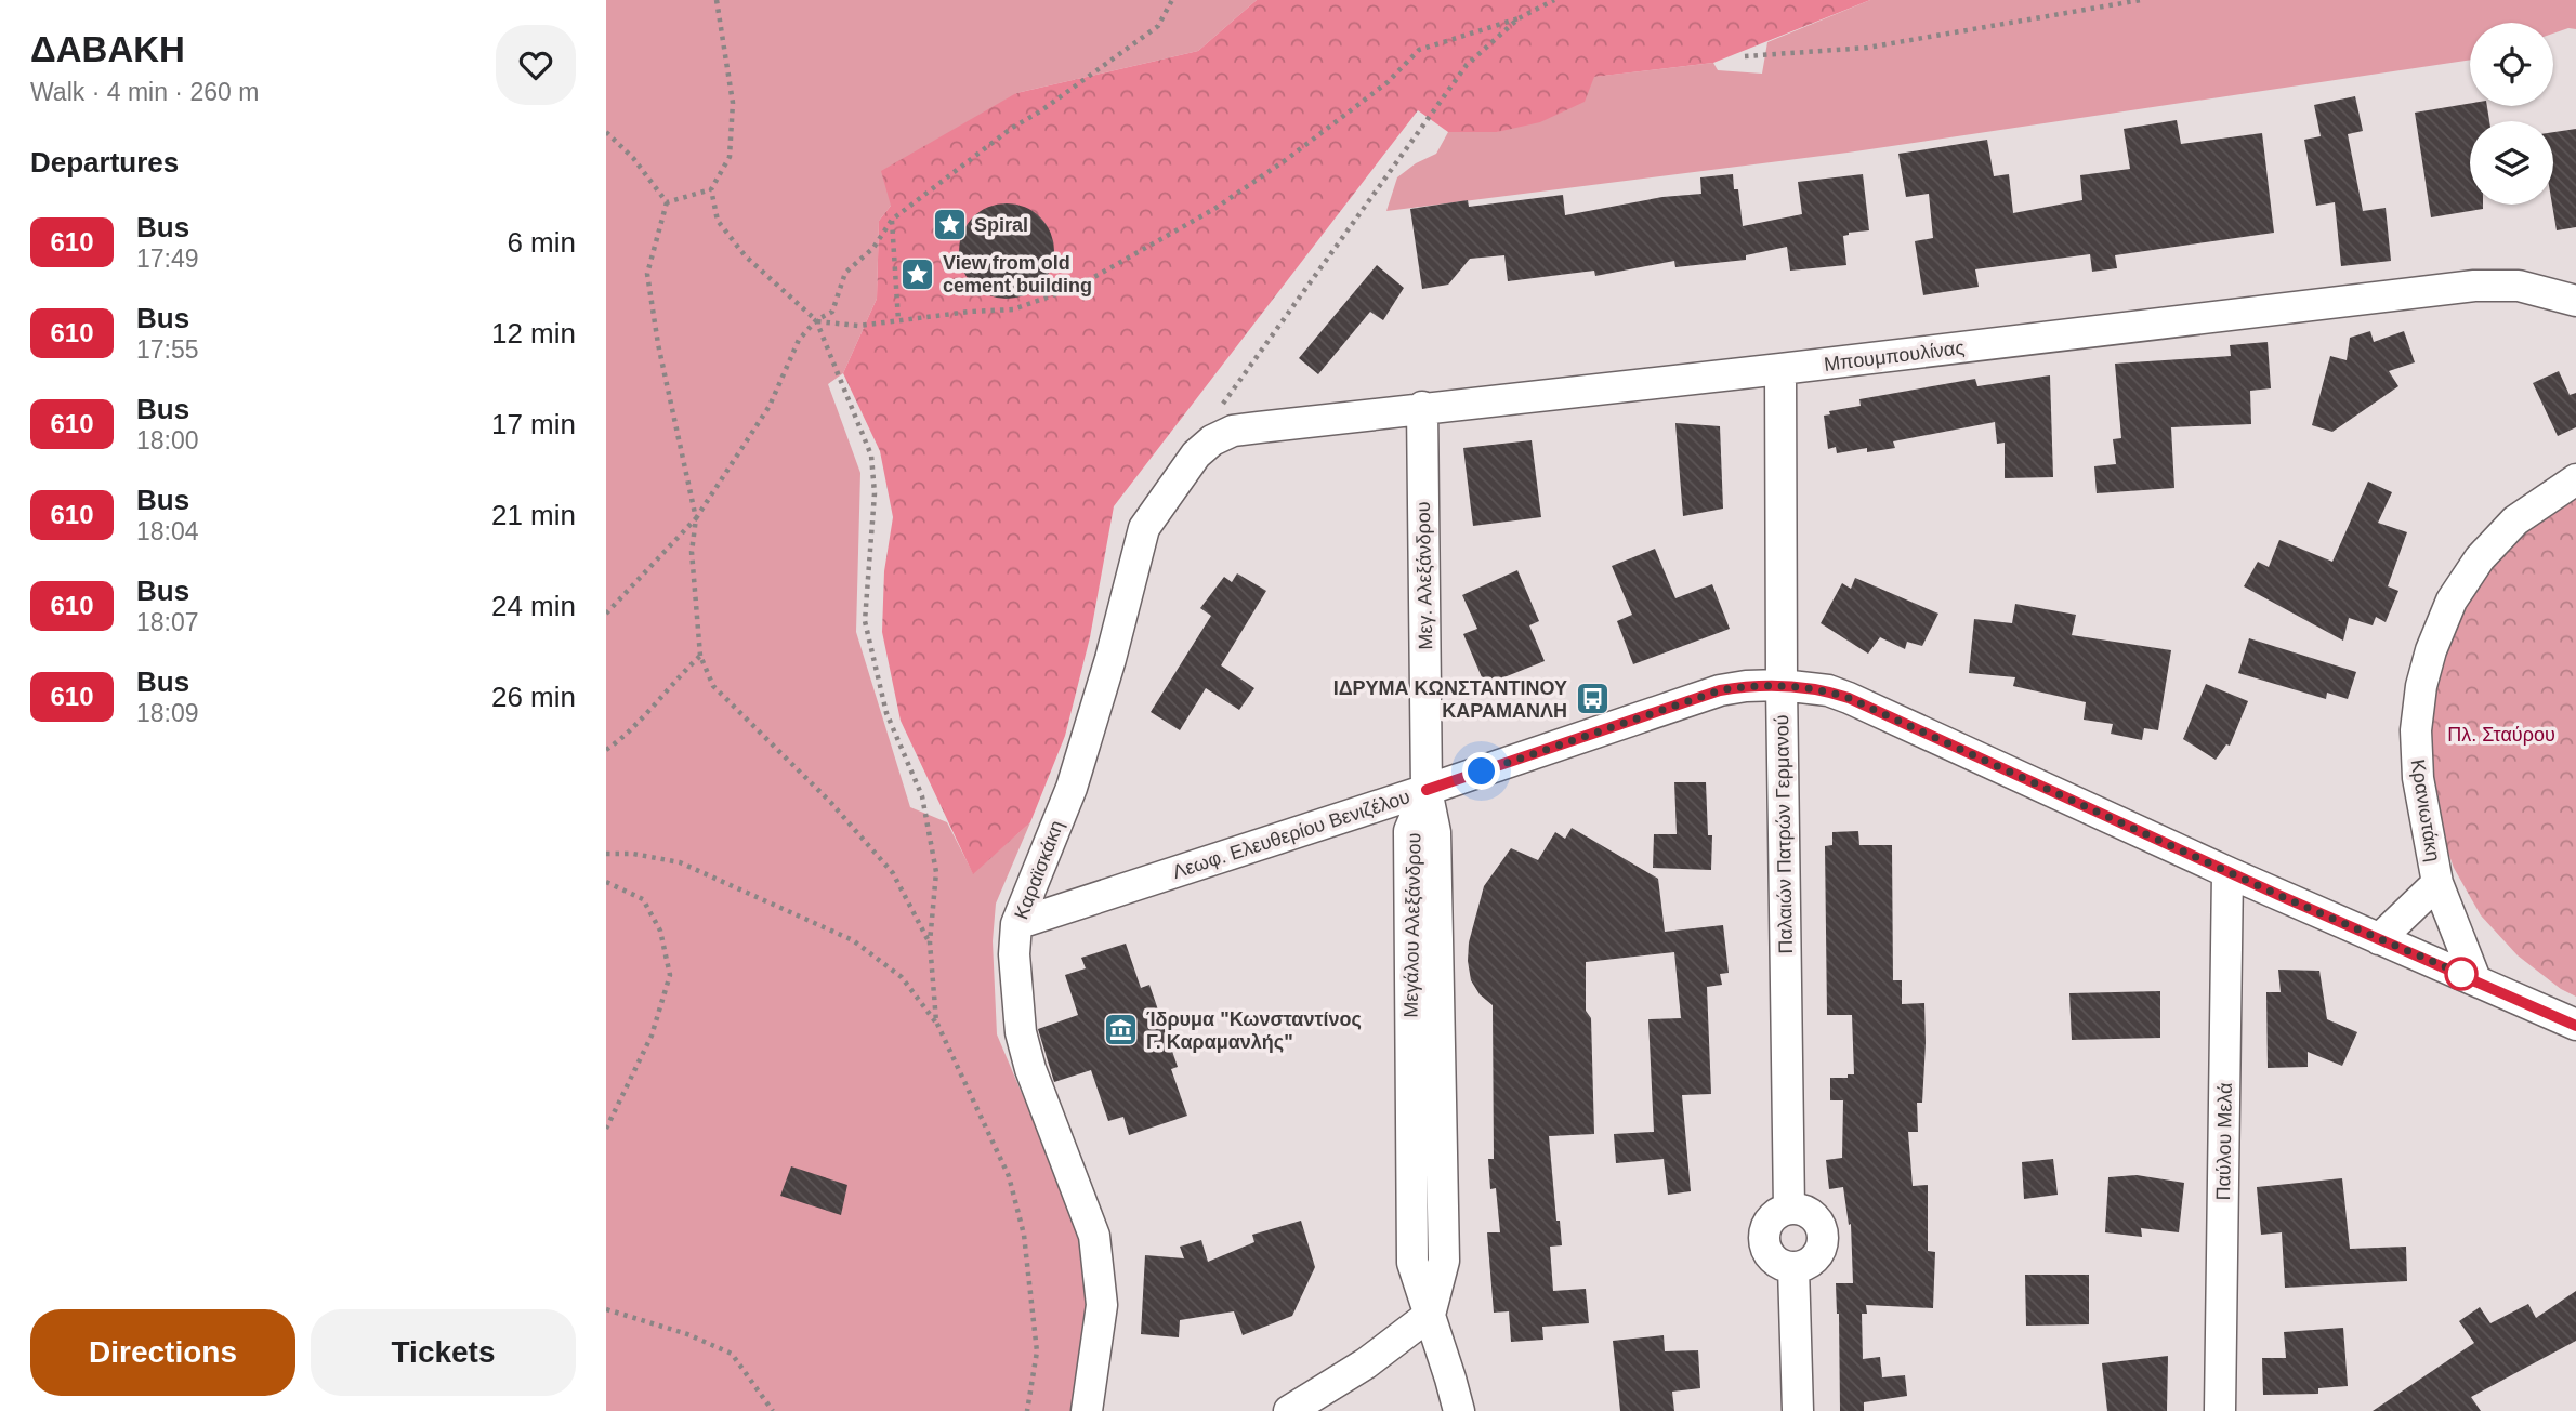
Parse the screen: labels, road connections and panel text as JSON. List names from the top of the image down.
{
  "streets": {
    "street": [
      "Μπουμπουλίνας",
      "Μεγ. Αλεξάνδρου",
      "Κρανιωτάκη",
      "Λεωφ. Ελευθερίου Βενιζέλου",
      "Παλαιών Πατρών Γερμανού",
      "Καραϊσκάκη",
      "Μεγάλου Αλεξάνδρου",
      "Παύλου Μελά"
    ]
  },
  "crossings": [
    ["Μπουμπουλίνας", "Μεγ. Αλεξάνδρου"],
    ["Μπουμπουλίνας", "Παλαιών Πατρών Γερμανού"],
    ["Μπουμπουλίνας", "Καραϊσκάκη"],
    ["Μεγ. Αλεξάνδρου", "Λεωφ. Ελευθερίου Βενιζέλου"],
    ["Μεγ. Αλεξάνδρου", "Μεγάλου Αλεξάνδρου"],
    ["Κρανιωτάκη", "Λεωφ. Ελευθερίου Βενιζέλου"],
    ["Λεωφ. Ελευθερίου Βενιζέλου", "Παλαιών Πατρών Γερμανού"],
    ["Λεωφ. Ελευθερίου Βενιζέλου", "Καραϊσκάκη"],
    ["Λεωφ. Ελευθερίου Βενιζέλου", "Μεγάλου Αλεξάνδρου"],
    ["Λεωφ. Ελευθερίου Βενιζέλου", "Παύλου Μελά"]
  ],
  "parks": ["Πλ. Σταύρου"],
  "places": {
    "place": ["Spiral", "View from old cement building"],
    "bus stop": ["ΙΔΡΥΜΑ ΚΩΝΣΤΑΝΤΙΝΟΥ ΚΑΡΑΜΑΝΛΗ"],
    "museum": ["Ίδρυμα \"Κωνσταντίνος Γ. Καραμανλής\""]
  },
  "lines": ["bus line 610"],
  "page": {
    "heading": [
      ["ΔΑΒΑΚΗ", "Walk · 4 min · 260 m"],
      "Departures"
    ],
    "list": [
      {
        "mark": "610",
        "name": "Bus",
        "note": "17:49",
        "value": "6 min"
      },
      {
        "mark": "610",
        "name": "Bus",
        "note": "17:55",
        "value": "12 min"
      },
      {
        "mark": "610",
        "name": "Bus",
        "note": "18:00",
        "value": "17 min"
      },
      {
        "mark": "610",
        "name": "Bus",
        "note": "18:04",
        "value": "21 min"
      },
      {
        "mark": "610",
        "name": "Bus",
        "note": "18:07",
        "value": "24 min"
      },
      {
        "mark": "610",
        "name": "Bus",
        "note": "18:09",
        "value": "26 min"
      }
    ],
    "buttons": ["Directions", "Tickets"]
  }
}
